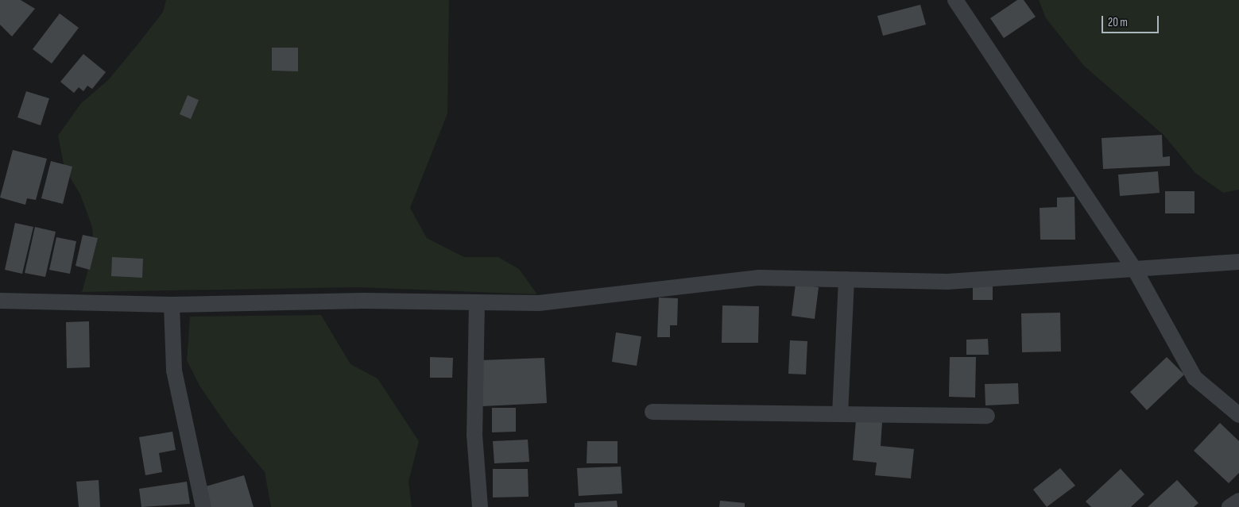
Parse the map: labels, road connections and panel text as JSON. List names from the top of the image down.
{
  "scale_bar": "20 m"
}
